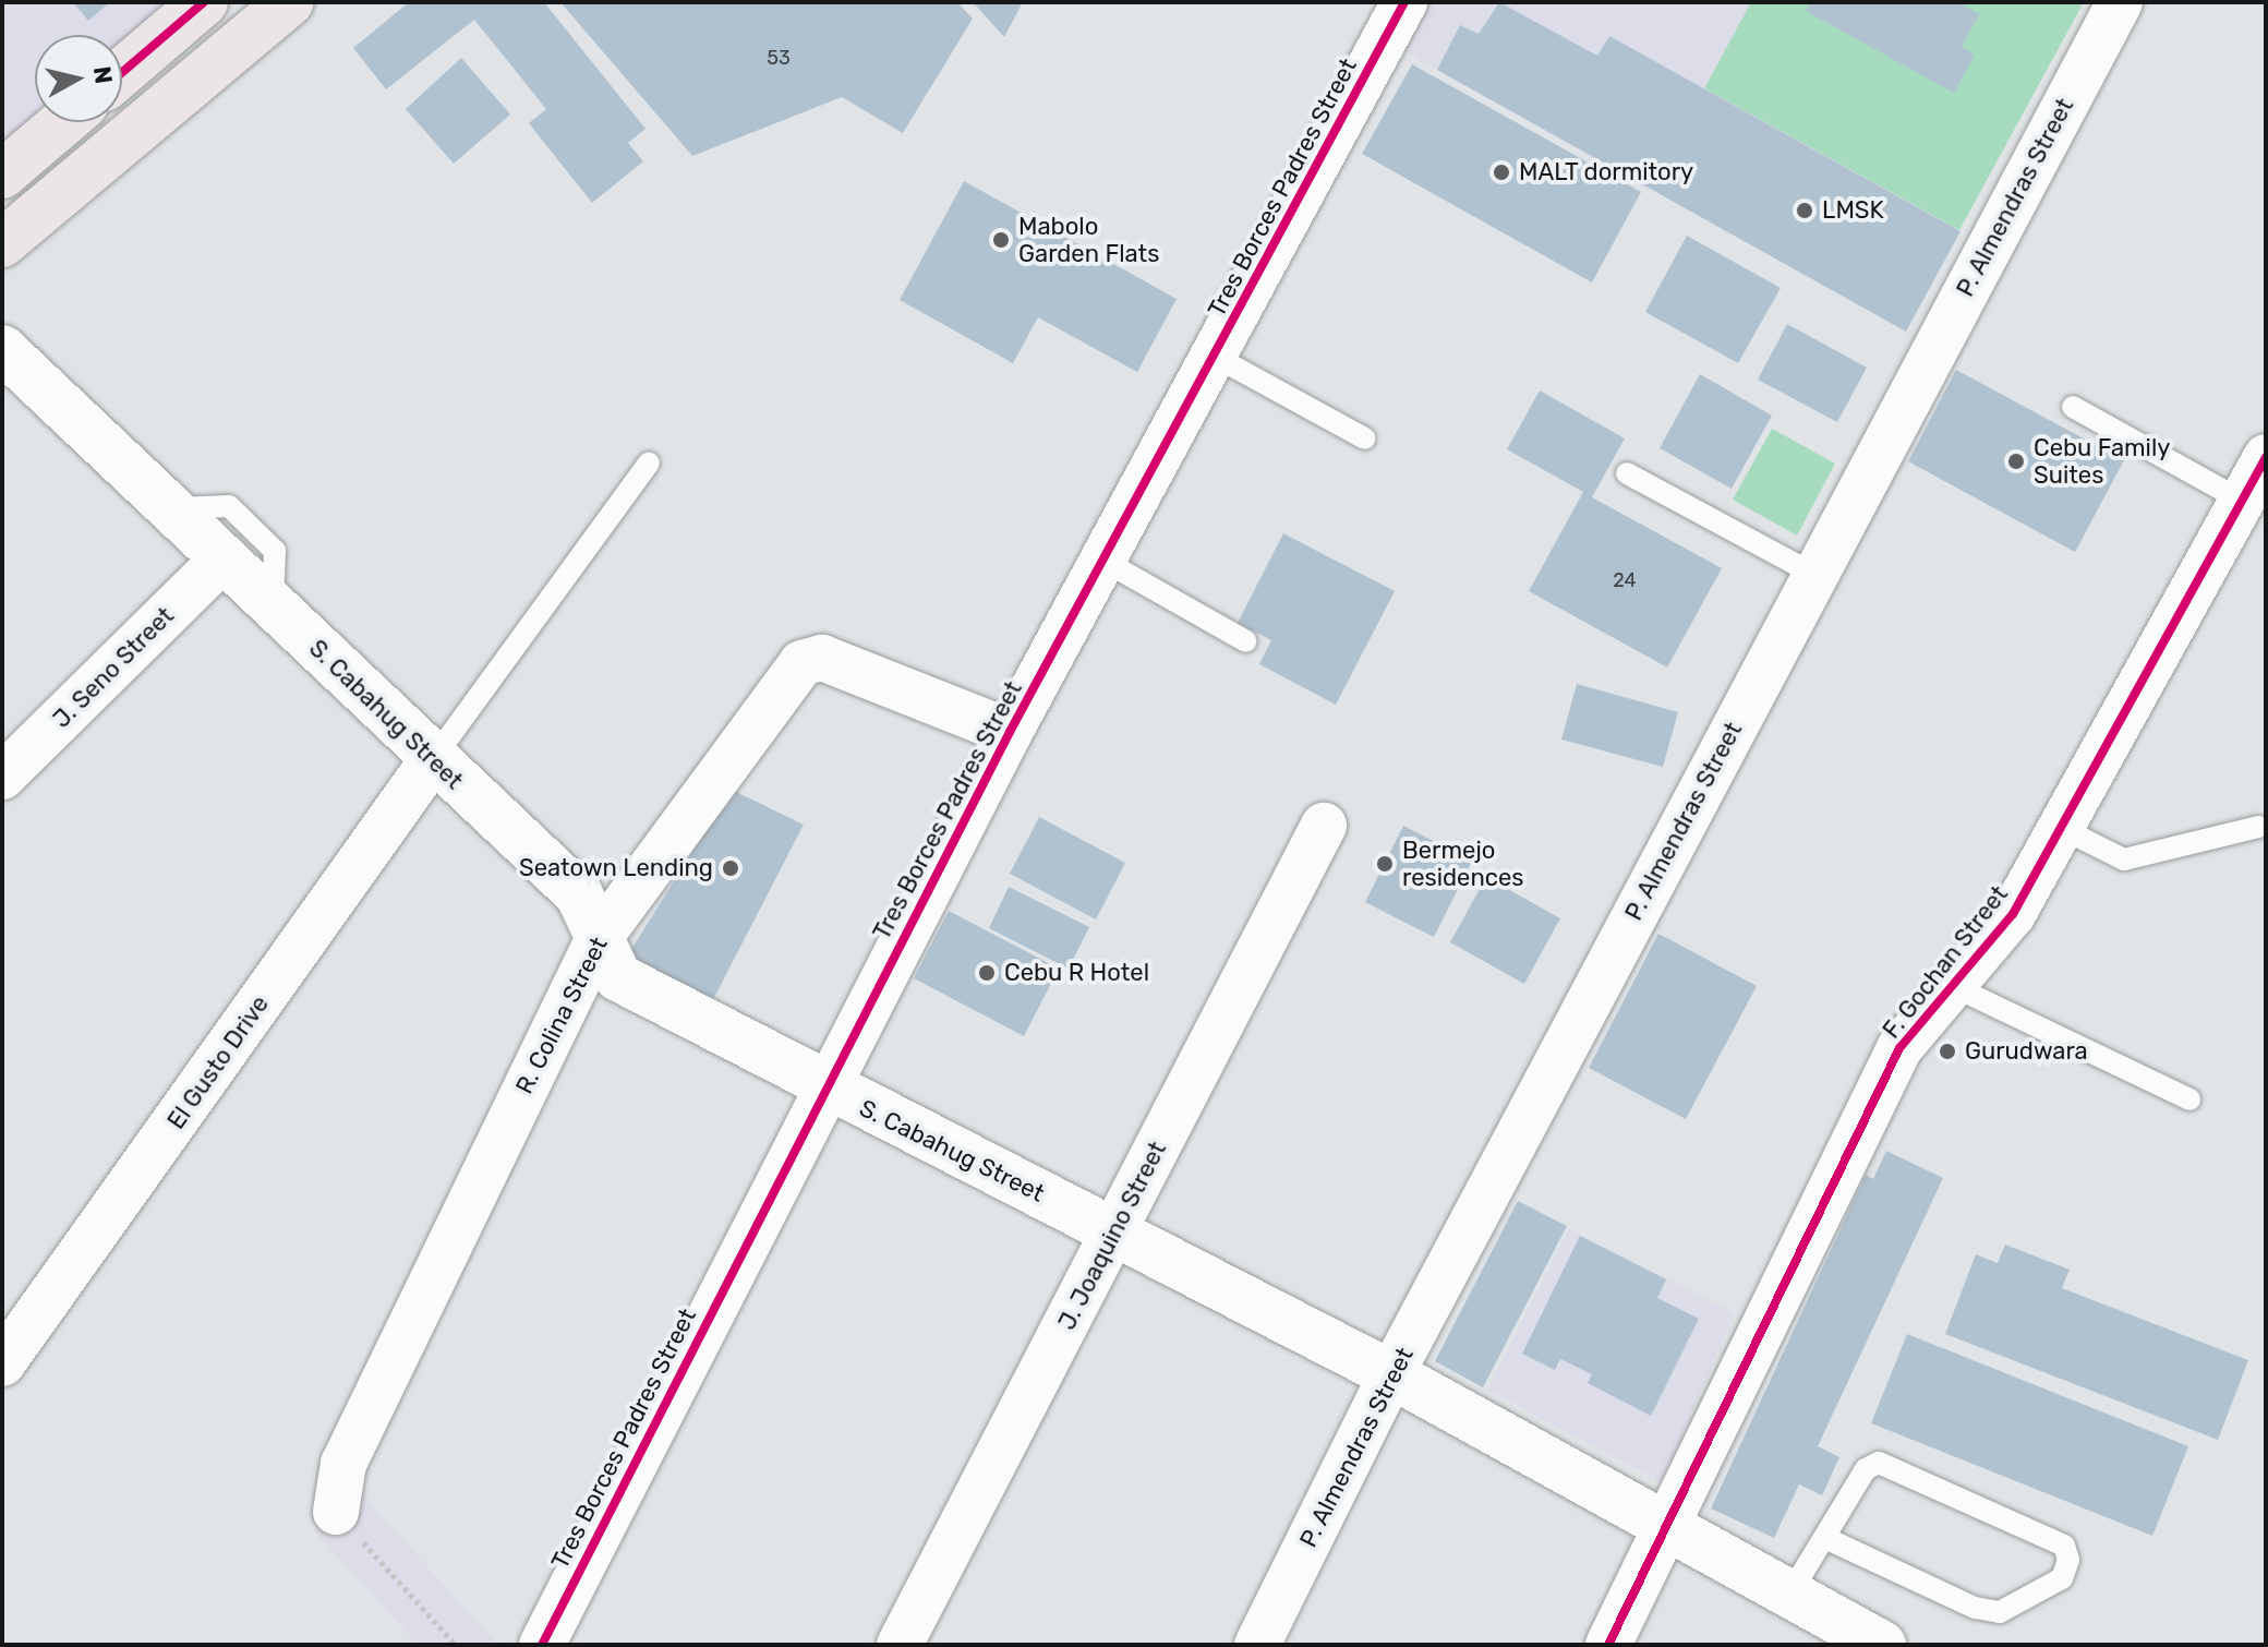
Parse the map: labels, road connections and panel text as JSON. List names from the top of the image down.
{
  "streets": {
    "street": [
      "Tres Borces Padres Street",
      "P. Almendras Street",
      "J. Seno Street",
      "S. Cabahug Street",
      "F. Gochan Street",
      "R. Colina Street",
      "El Gusto Drive",
      "J. Joaquino Street"
    ]
  },
  "crossings": [
    ["Tres Borces Padres Street", "S. Cabahug Street"],
    ["Tres Borces Padres Street", "R. Colina Street"],
    ["P. Almendras Street", "S. Cabahug Street"],
    ["J. Seno Street", "S. Cabahug Street"],
    ["S. Cabahug Street", "F. Gochan Street"],
    ["S. Cabahug Street", "R. Colina Street"],
    ["S. Cabahug Street", "El Gusto Drive"],
    ["S. Cabahug Street", "J. Joaquino Street"]
  ],
  "places": [
    "MALT dormitory",
    "LMSK",
    "Mabolo Garden Flats",
    "Cebu Family Suites",
    "Bermejo residences",
    "Seatown Lending",
    "Cebu R Hotel",
    "Gurudwara"
  ],
  "house_numbers": ["53", "24"],
  "north": "right"
}
